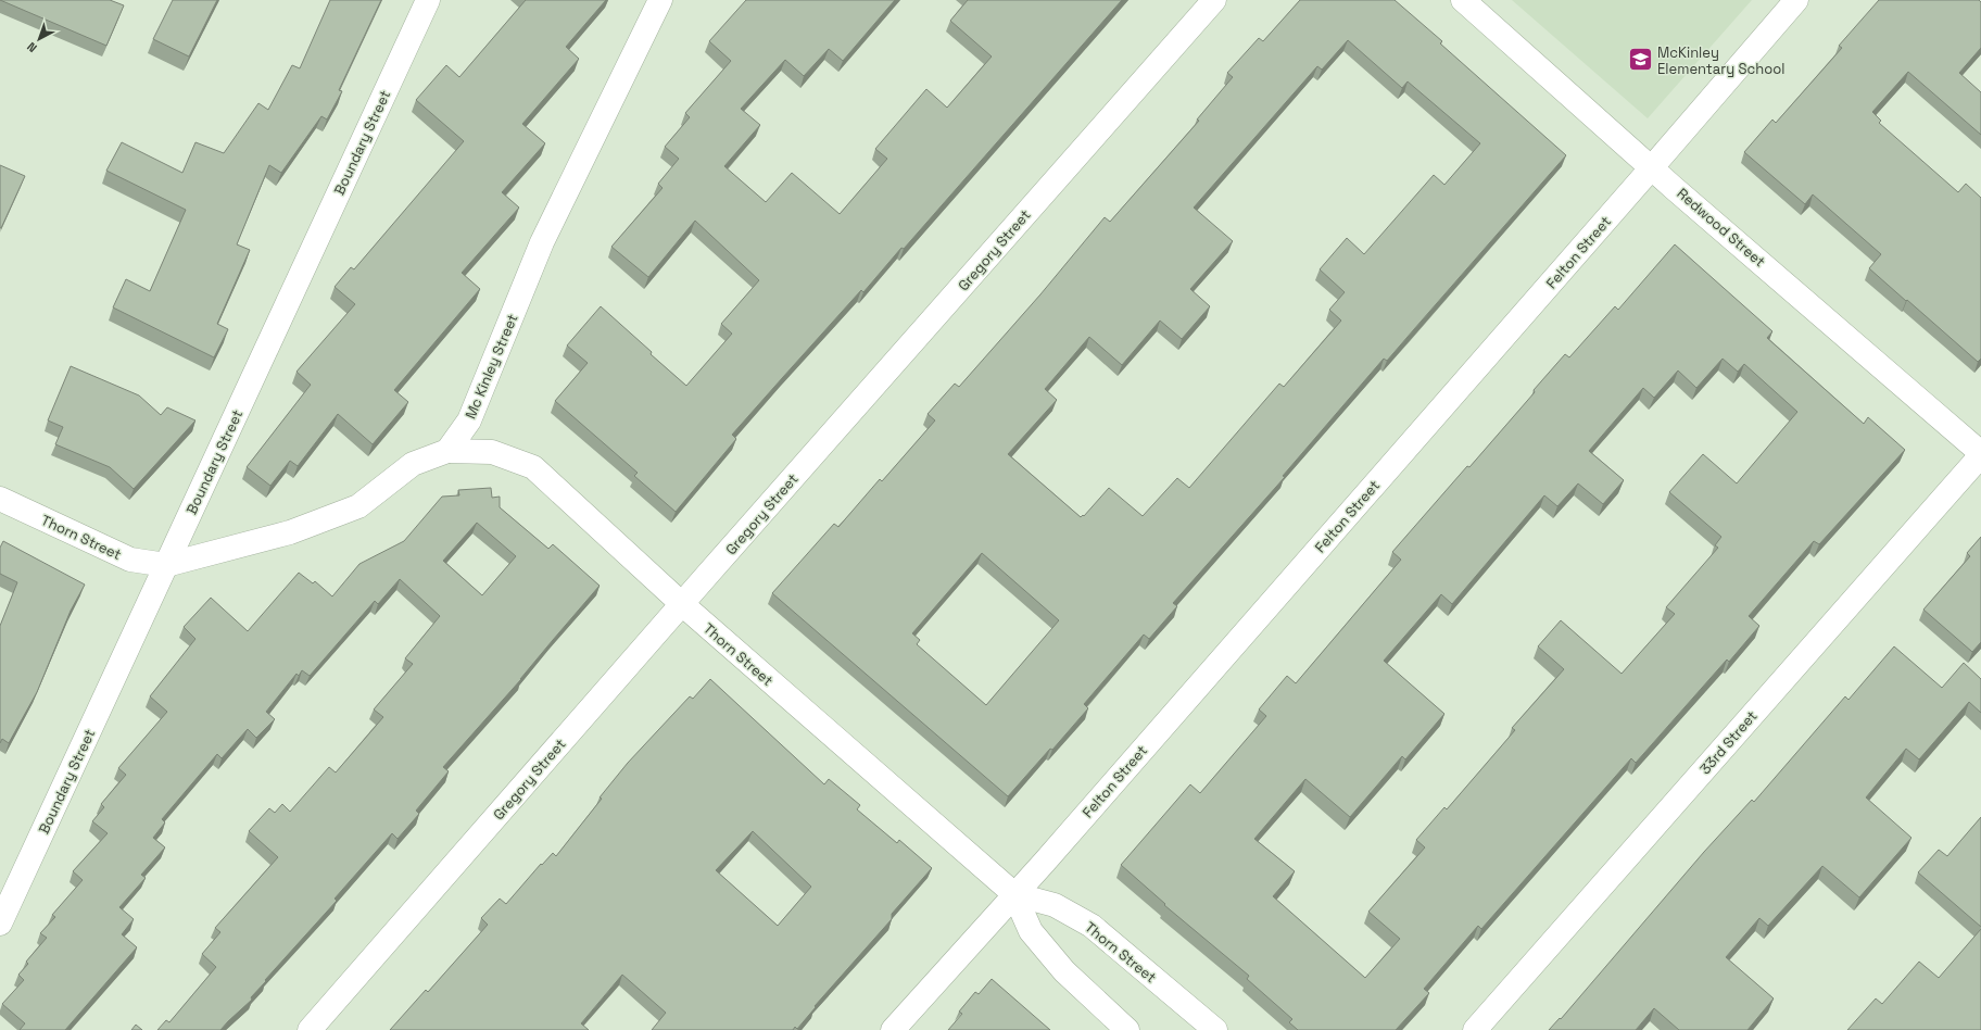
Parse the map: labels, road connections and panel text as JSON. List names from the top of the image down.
{
  "streets": {
    "street": [
      "Boundary Street",
      "Redwood Street",
      "Gregory Street",
      "Felton Street",
      "Mc Kinley Street",
      "Thorn Street",
      "33rd Street"
    ]
  },
  "crossings": [
    ["Boundary Street", "Thorn Street"],
    ["Redwood Street", "Felton Street"],
    ["Redwood Street", "33rd Street"],
    ["Gregory Street", "Thorn Street"],
    ["Felton Street", "Thorn Street"],
    ["Mc Kinley Street", "Thorn Street"]
  ],
  "places": {
    "school or university": ["McKinley Elementary School"]
  },
  "north": "bottom left"
}
